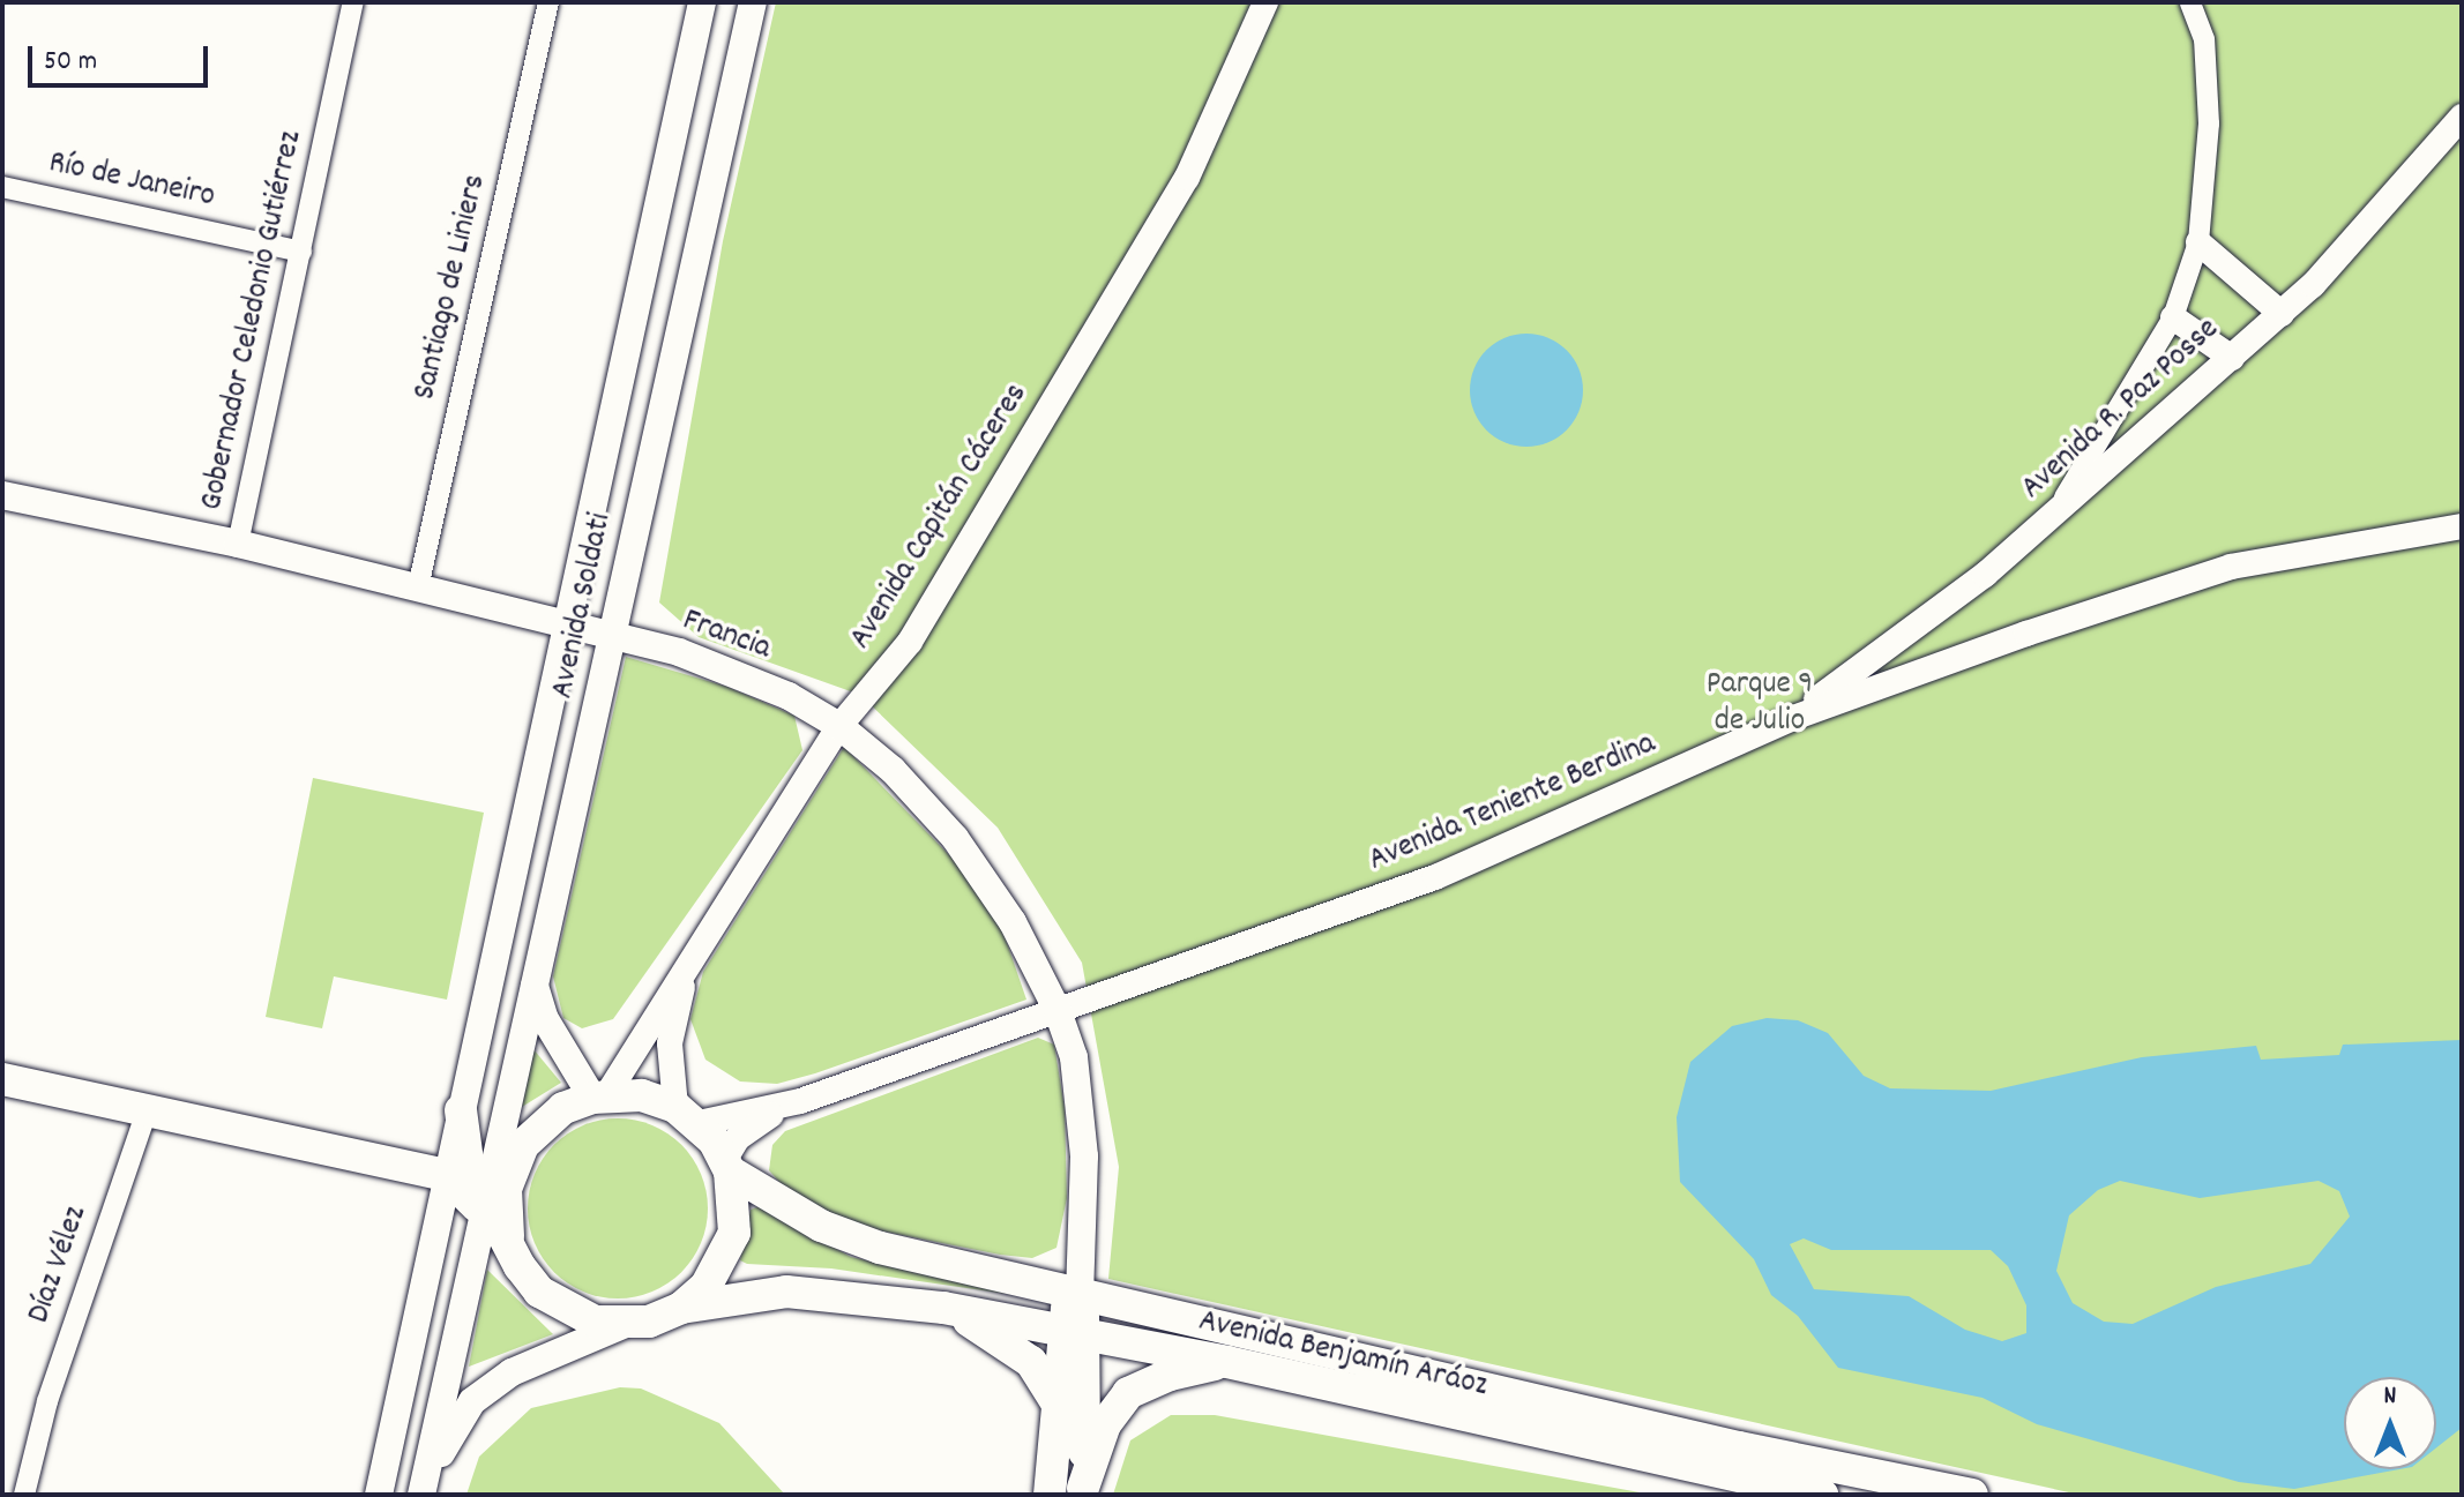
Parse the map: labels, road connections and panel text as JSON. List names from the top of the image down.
{
  "streets": {
    "main road": ["Avenida Soldati", "Francia", "Avenida Benjamín Aráoz"],
    "street": [
      "Río de Janeiro",
      "Santiago de Liniers",
      "Gobernador Celedonio Gutiérrez",
      "Avenida R. Paz Posse",
      "Avenida Capitán Cáceres",
      "Avenida Teniente Berdina",
      "Díaz Vélez"
    ]
  },
  "crossings": [
    ["Río de Janeiro", "Gobernador Celedonio Gutiérrez"],
    ["Santiago de Liniers", "Francia"],
    ["Gobernador Celedonio Gutiérrez", "Francia"],
    ["Avenida R. Paz Posse", "Avenida Teniente Berdina"],
    ["Avenida Capitán Cáceres", "Francia"],
    ["Avenida Soldati", "Francia"],
    ["Francia", "Avenida Teniente Berdina"],
    ["Francia", "Avenida Benjamín Aráoz"]
  ],
  "parks": ["Parque 9 de Julio"],
  "scale_bar": "50 m",
  "north": "top"
}
